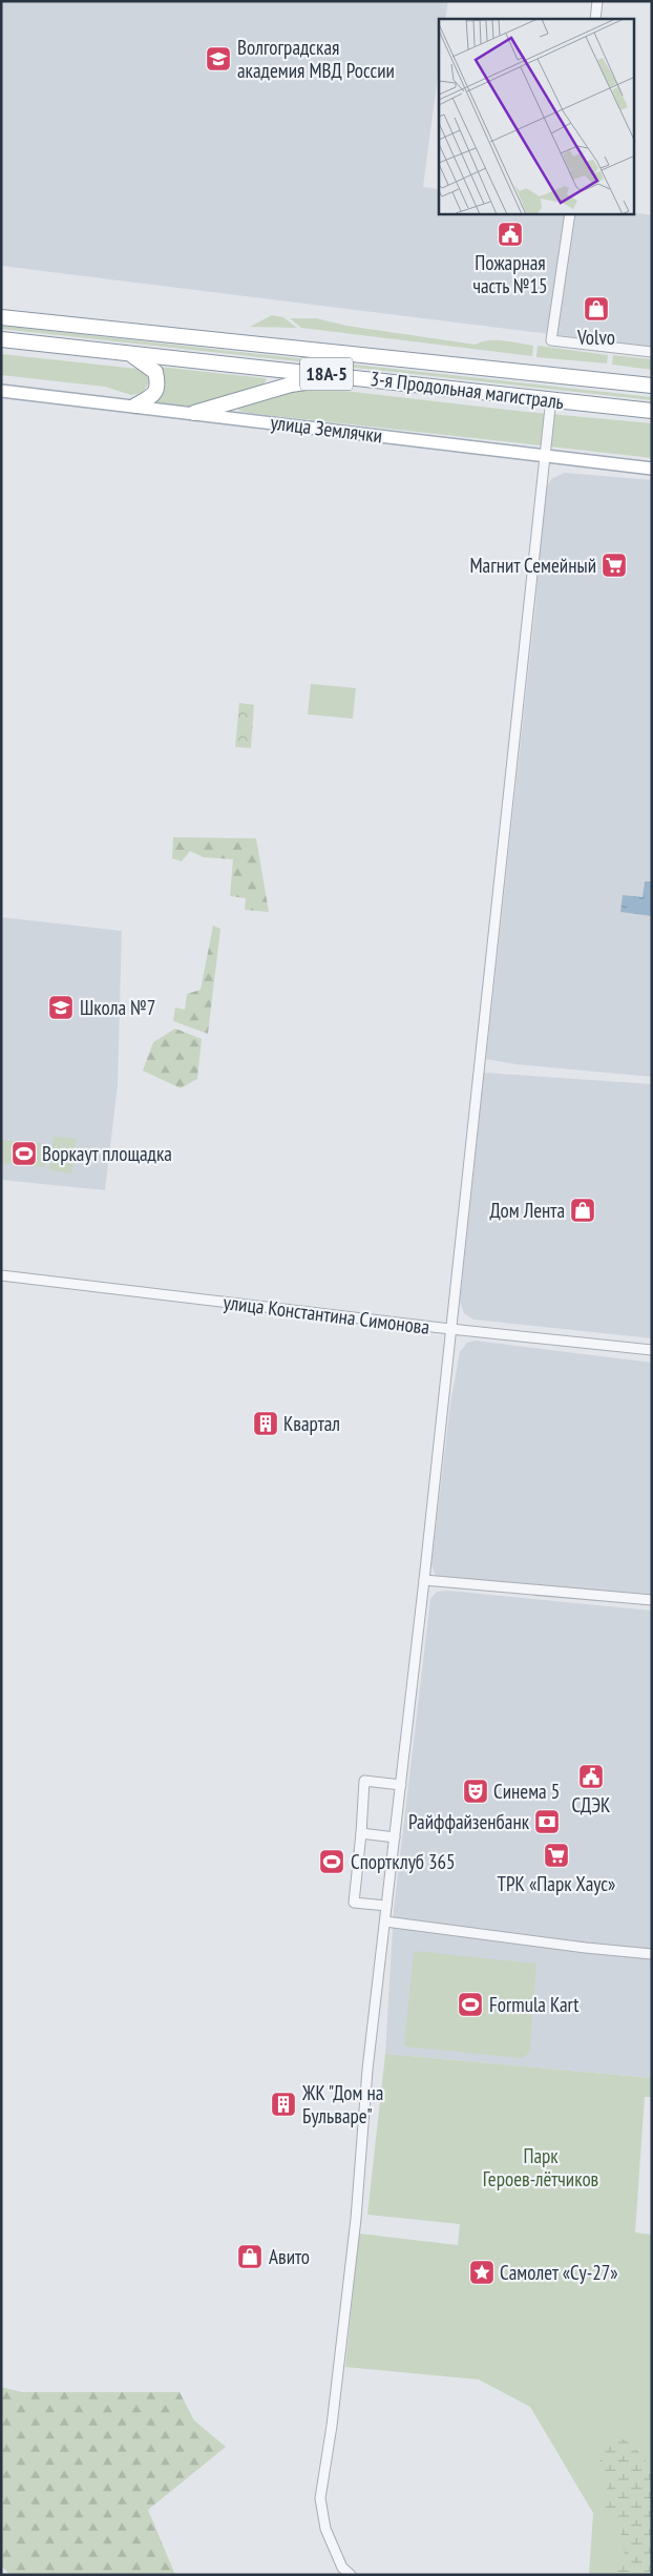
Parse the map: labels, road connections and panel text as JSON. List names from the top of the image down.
{
  "streets": {
    "highway": ["18А-5", "3-я Продольная магистраль"],
    "main road": ["улица Землячки"],
    "street": ["улица Константина Симонова"]
  },
  "parks": ["Парк Героев-лётчиков"],
  "places": {
    "school or university": ["Волгоградская академия МВД России", "Школа №7"],
    "public building": ["Пожарная часть №15", "СДЭК"],
    "shop": ["Volvo", "Дом Лента", "Авито"],
    "supermarket": ["Магнит Семейный", "ТРК «Парк Хаус»"],
    "sports": ["Воркаут площадка", "Спортклуб 365", "Formula Kart"],
    "building": ["Квартал", "ЖК \"Дом на Бульваре\""],
    "theatre": ["Синема 5"],
    "bank": ["Райффайзенбанк"],
    "place": ["Самолет «Су-27»"]
  }
}
